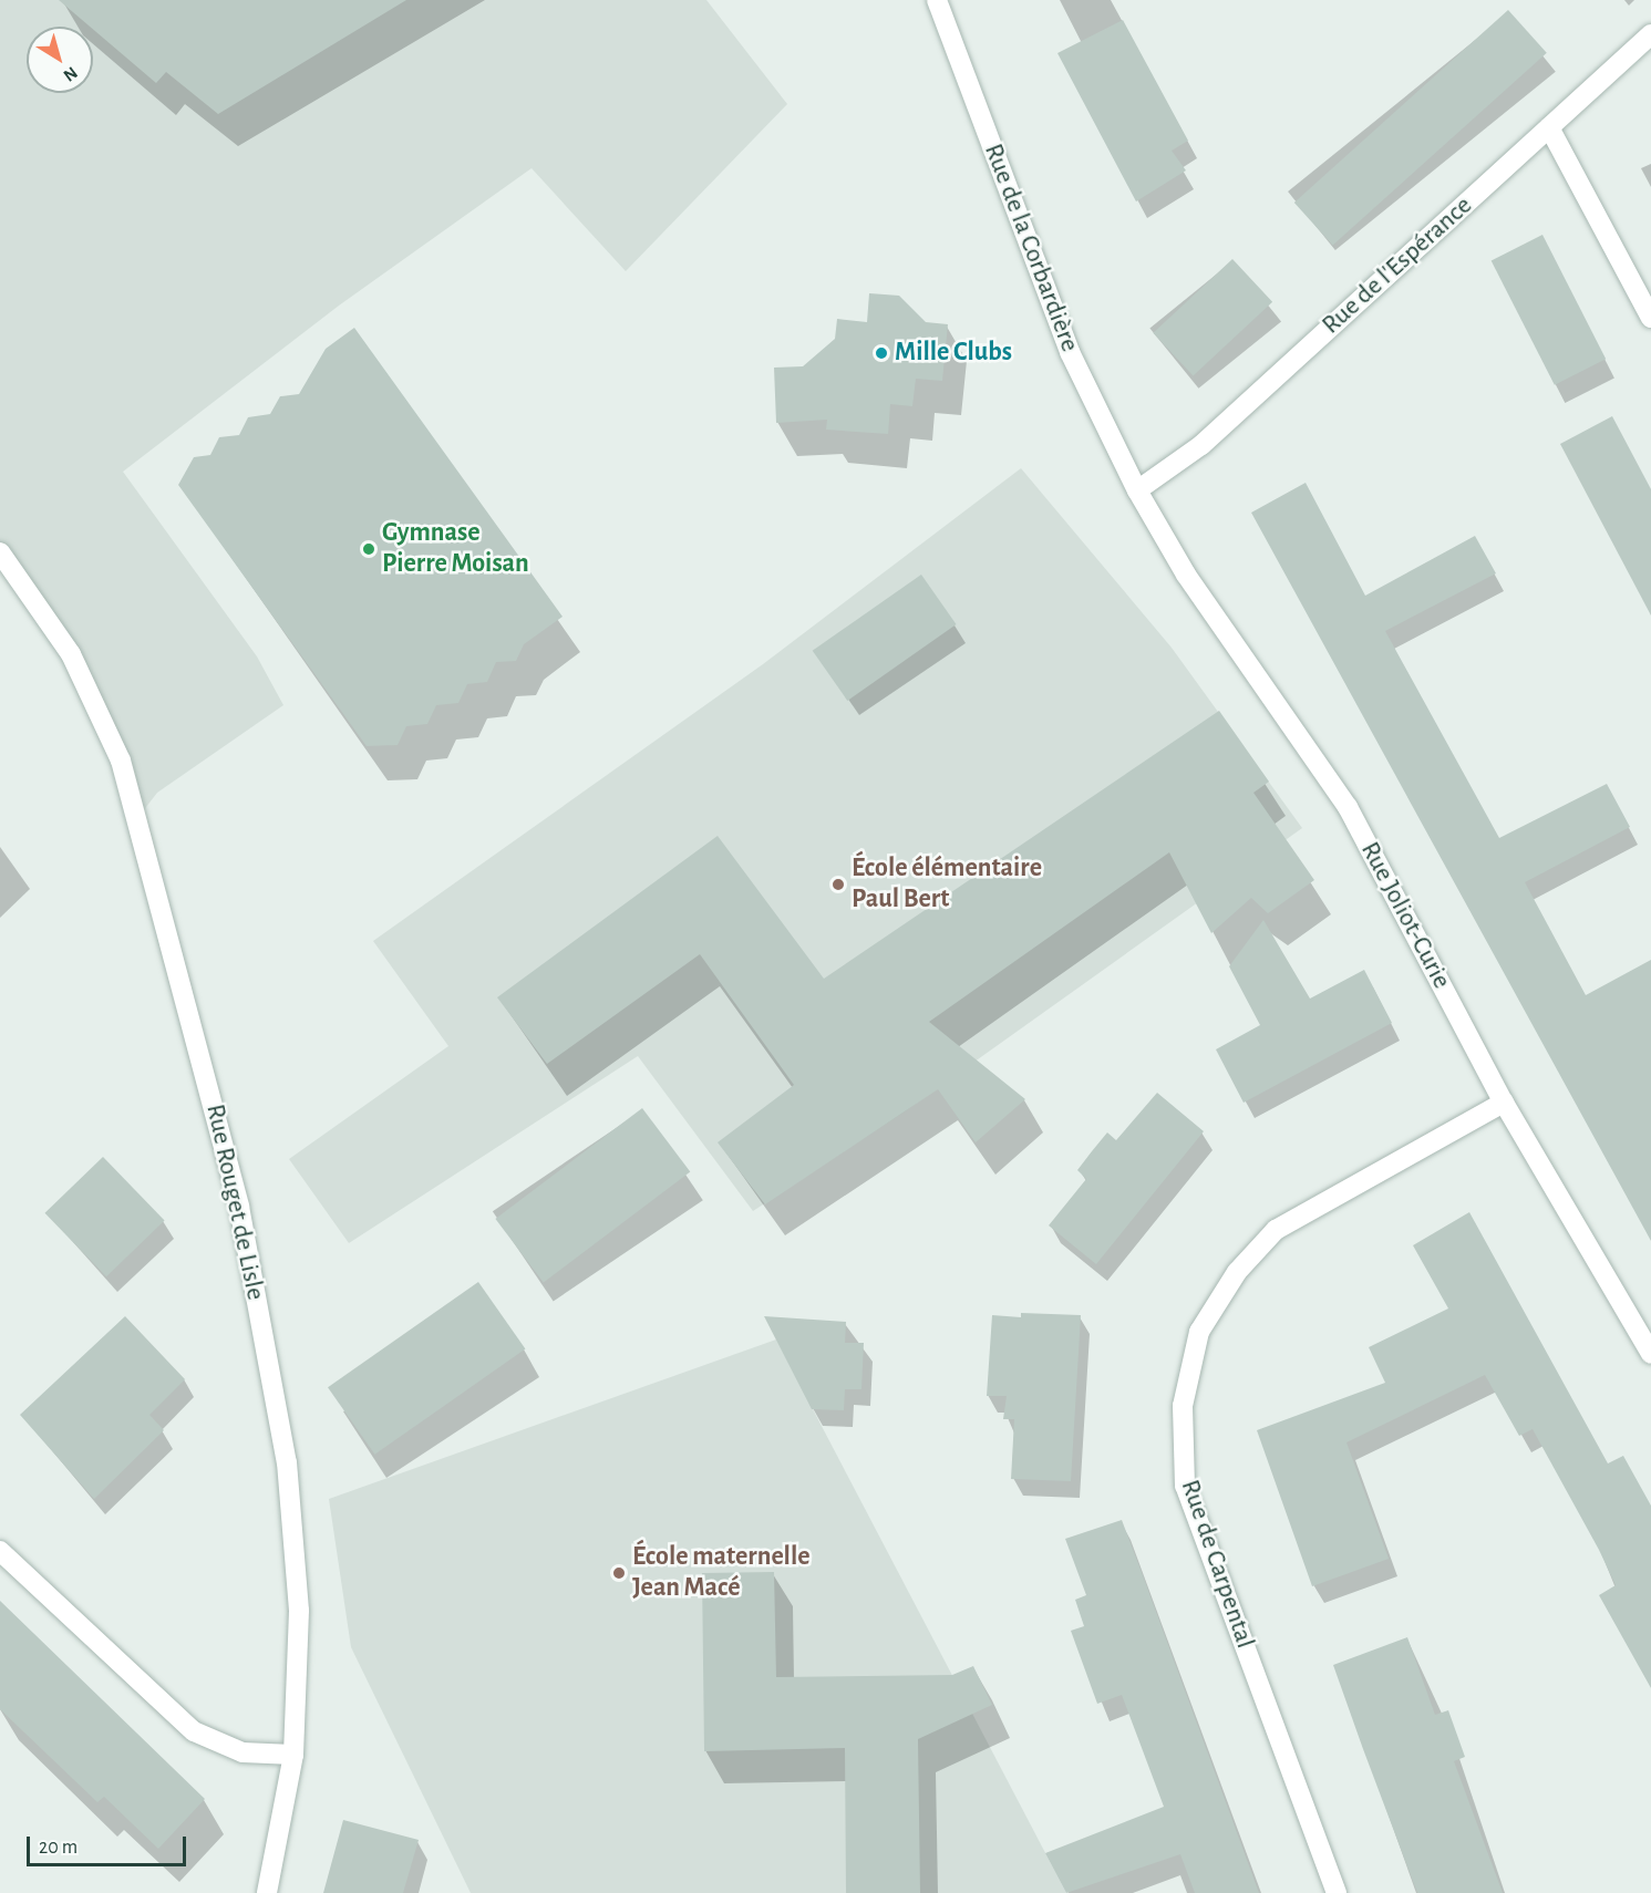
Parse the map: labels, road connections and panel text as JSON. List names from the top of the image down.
{
  "streets": {
    "street": [
      "Rue de la Corbardière",
      "Rue de l'Espérance",
      "Rue Joliot-Curie",
      "Rue Rouget de Lisle",
      "Rue de Carpental"
    ]
  },
  "crossings": [
    ["Rue de la Corbardière", "Rue de l'Espérance"],
    ["Rue de la Corbardière", "Rue Joliot-Curie"],
    ["Rue de l'Espérance", "Rue Joliot-Curie"],
    ["Rue Joliot-Curie", "Rue de Carpental"]
  ],
  "places": [
    "Mille Clubs",
    "Gymnase Pierre Moisan",
    "École élémentaire Paul Bert",
    "École maternelle Jean Macé"
  ],
  "scale_bar": "20 m",
  "north": "bottom right"
}
